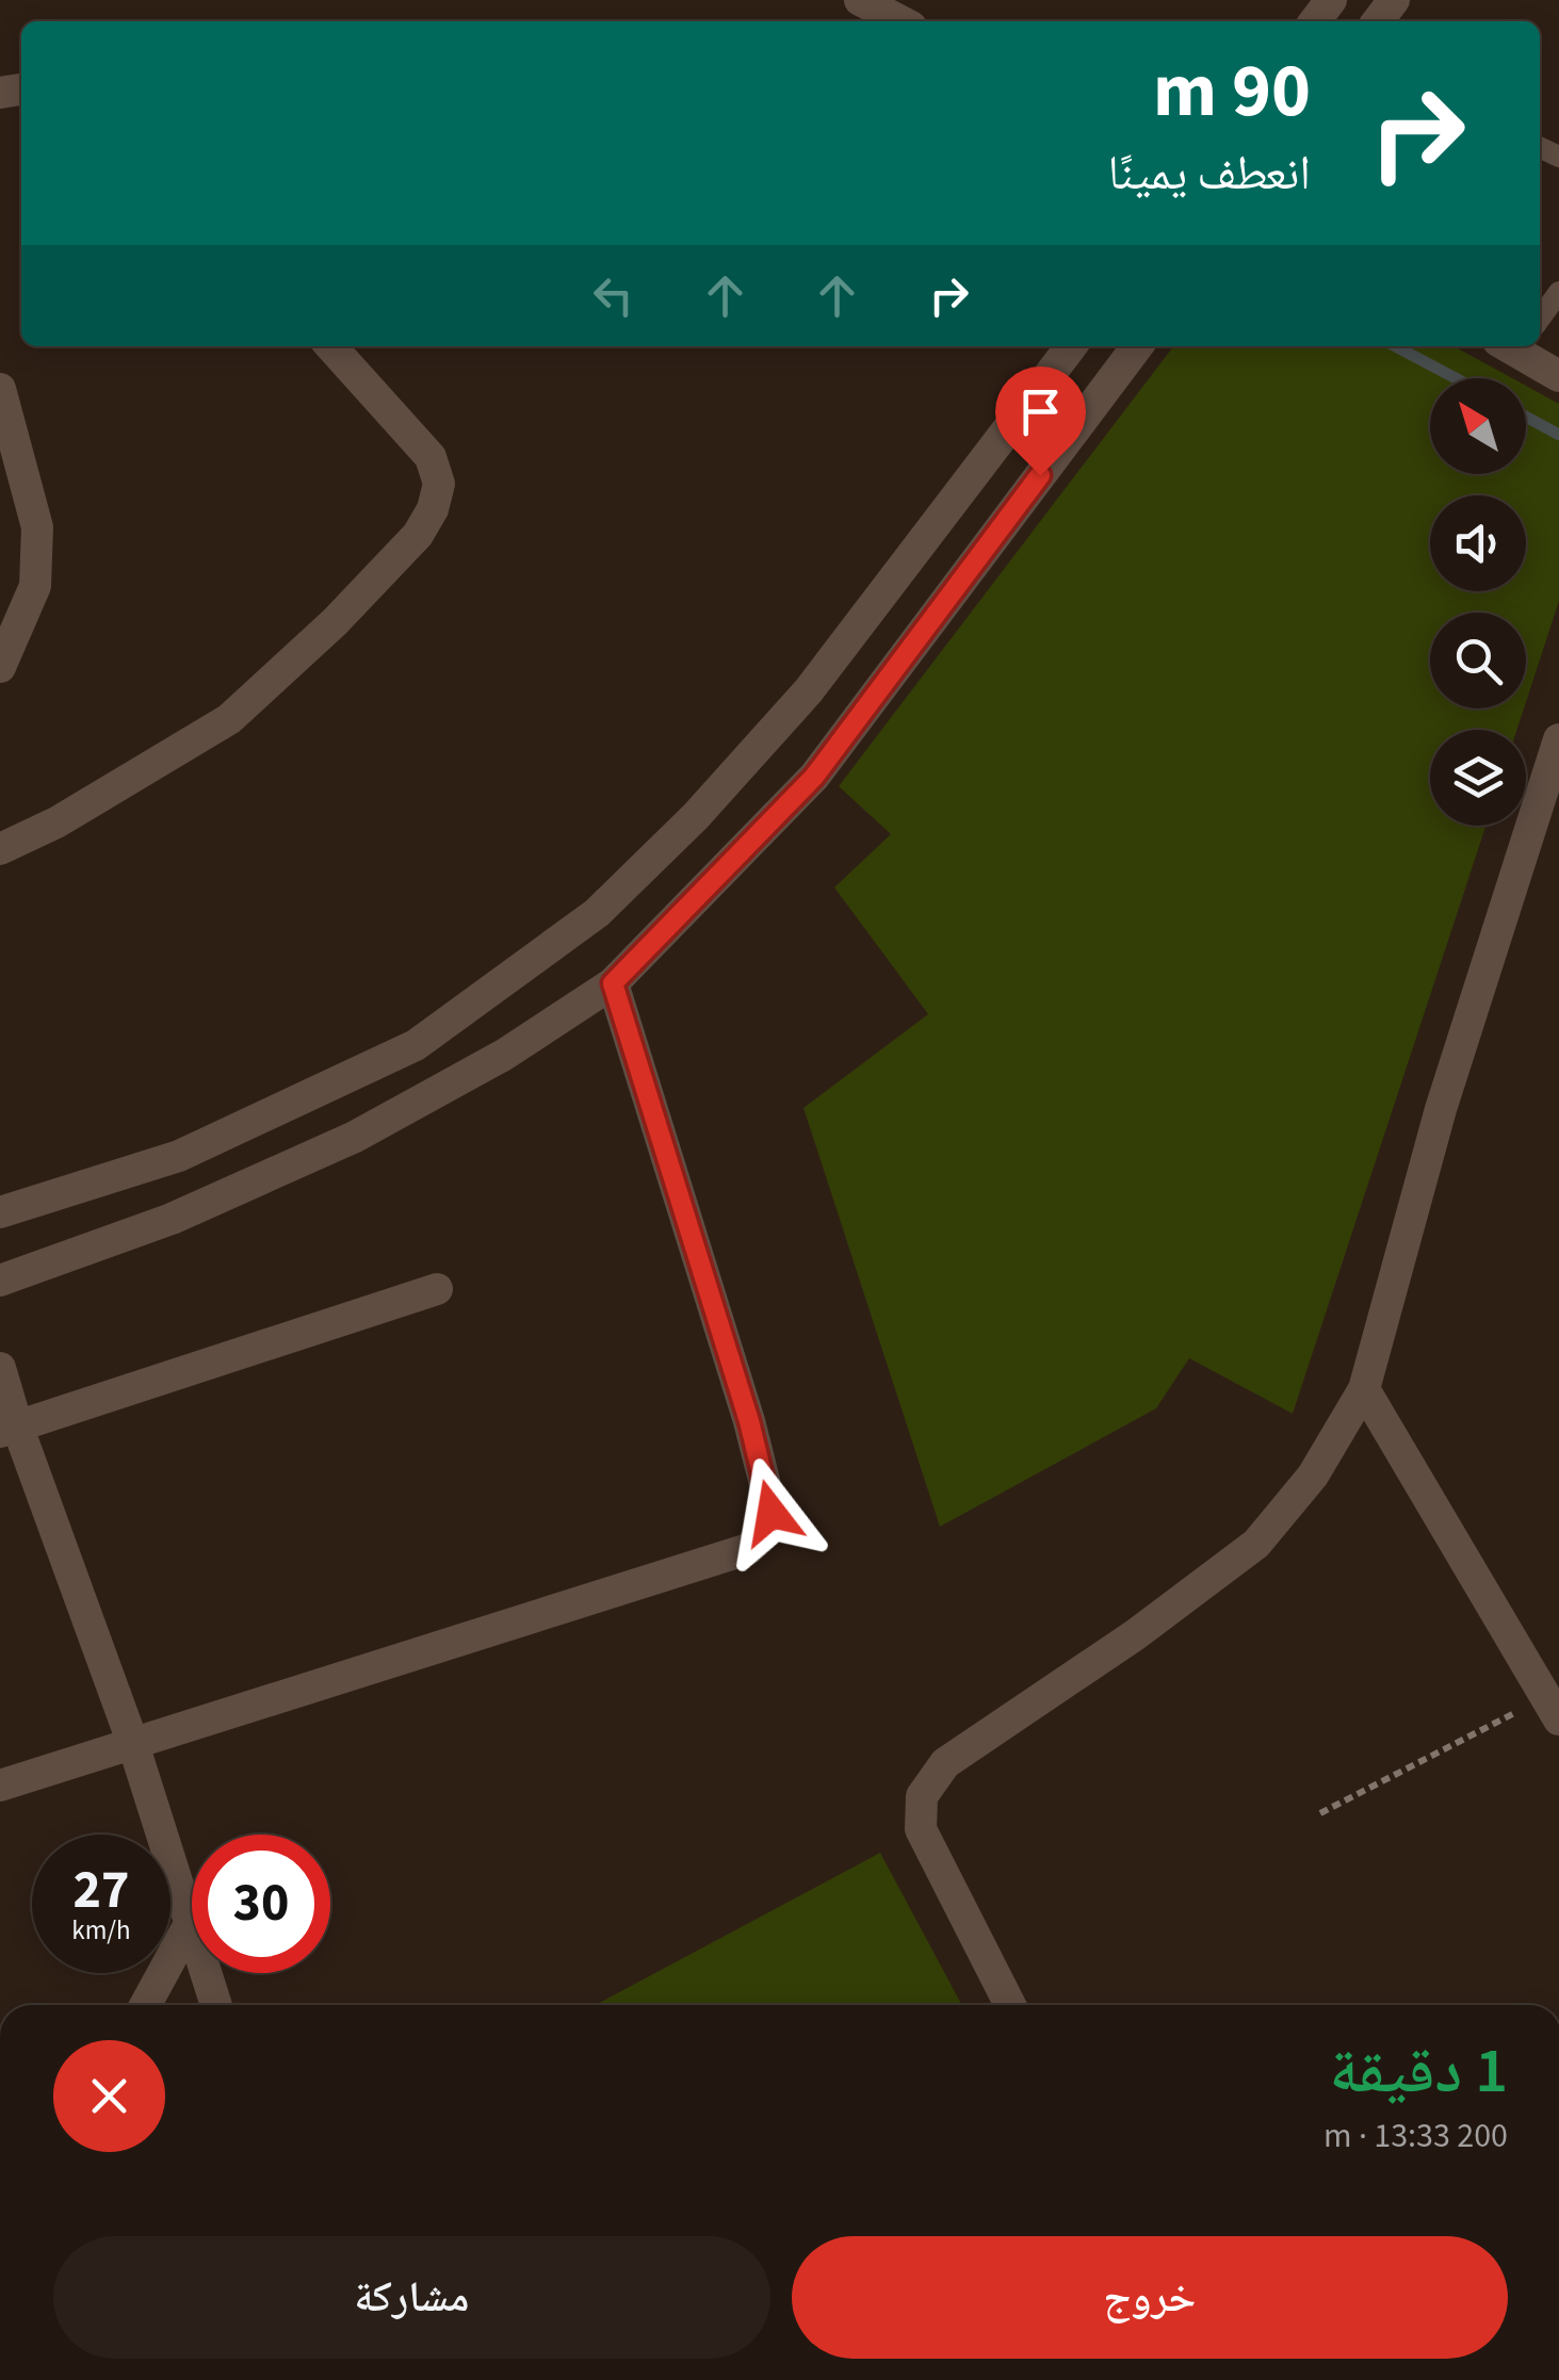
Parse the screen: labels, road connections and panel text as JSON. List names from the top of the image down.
{
  "north": "top left",
  "page": {
    "turn": ["90 m", "انعطف يمينًا"],
    "speed": "27 km/h",
    "limit": "30",
    "heading": ["1 دقيقة", "200 m · 13:33"],
    "buttons": ["خروج", "مشاركة"]
  }
}
